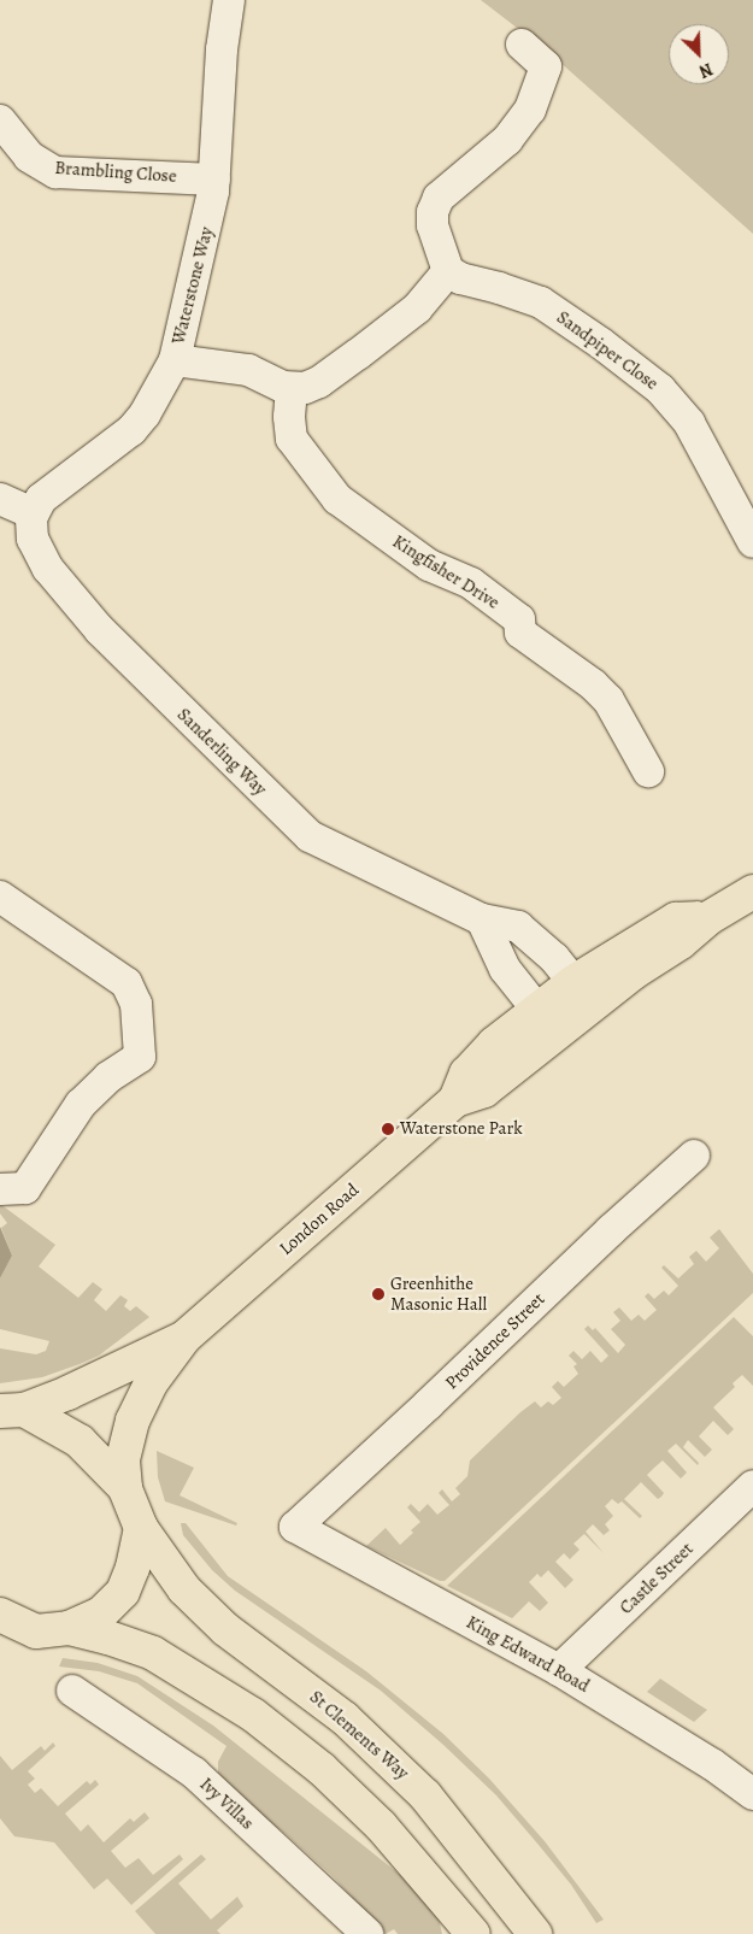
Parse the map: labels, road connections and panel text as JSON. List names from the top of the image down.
{
  "streets": {
    "main road": ["London Road", "St Clements Way"],
    "street": [
      "Brambling Close",
      "Waterstone Way",
      "Sandpiper Close",
      "Kingfisher Drive",
      "Sanderling Way",
      "Providence Street",
      "Castle Street",
      "King Edward Road",
      "Ivy Villas"
    ]
  },
  "crossings": [
    ["Brambling Close", "Waterstone Way"],
    ["Waterstone Way", "Sanderling Way"],
    ["Sanderling Way", "London Road"],
    ["London Road", "St Clements Way"],
    ["Providence Street", "King Edward Road"],
    ["Castle Street", "King Edward Road"]
  ],
  "places": ["Waterstone Park", "Greenhithe Masonic Hall"],
  "north": "bottom right"
}
